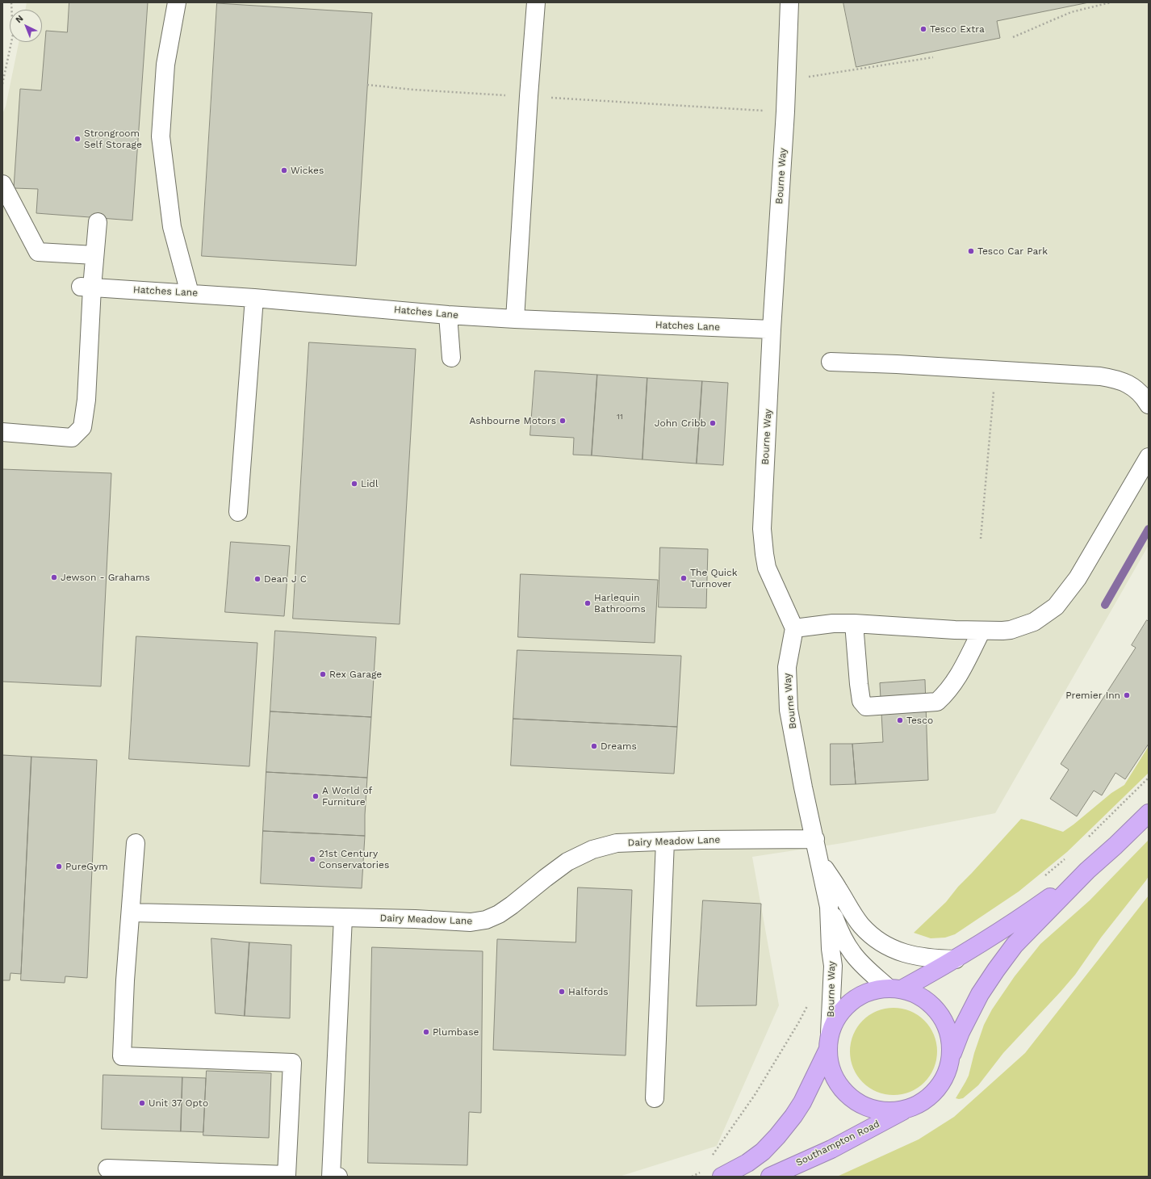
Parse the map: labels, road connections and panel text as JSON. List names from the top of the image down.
{
  "streets": {
    "highway": ["Southampton Road"],
    "street": ["Bourne Way", "Hatches Lane", "Dairy Meadow Lane"]
  },
  "crossings": [
    ["Bourne Way", "Hatches Lane"],
    ["Bourne Way", "Dairy Meadow Lane"]
  ],
  "places": [
    "Tesco Extra",
    "Strongroom Self Storage",
    "Wickes",
    "Tesco Car Park",
    "Ashbourne Motors",
    "John Cribb",
    "Lidl",
    "Jewson - Grahams",
    "The Quick Turnover",
    "Dean J C",
    "Harlequin Bathrooms",
    "Rex Garage",
    "Premier Inn",
    "Tesco",
    "Dreams",
    "A World of Furniture",
    "21st Century Conservatories",
    "PureGym",
    "Halfords",
    "Plumbase",
    "Unit 37 Opto"
  ],
  "house_numbers": ["11"],
  "north": "top left"
}
